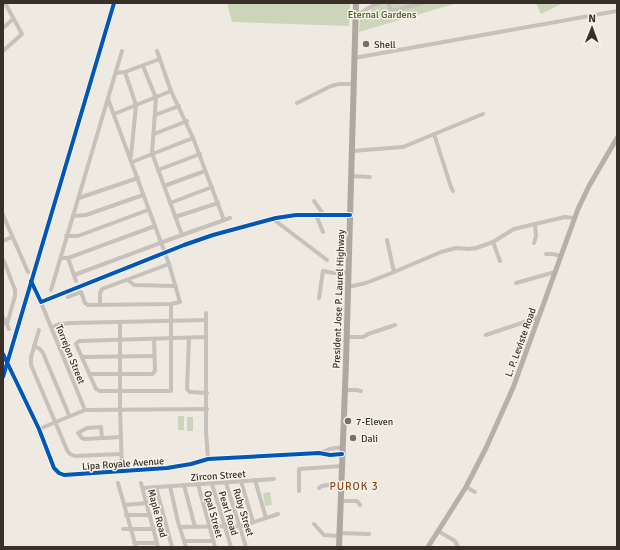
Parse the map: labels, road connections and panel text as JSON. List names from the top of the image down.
{
  "streets": {
    "highway": ["President Jose P. Laurel Highway"],
    "main road": ["L. P. Leviste Road"],
    "street": [
      "Torrejon Street",
      "Lipa Royale Avenue",
      "Zircon Street",
      "Ruby Street",
      "Maple Road",
      "Pearl Road",
      "Opal Street"
    ]
  },
  "crossings": [
    ["President Jose P. Laurel Highway", "Lipa Royale Avenue"],
    ["Zircon Street", "Ruby Street"],
    ["Zircon Street", "Maple Road"],
    ["Zircon Street", "Pearl Road"],
    ["Zircon Street", "Opal Street"]
  ],
  "districts": ["PUROK 3"],
  "parks": ["Eternal Gardens"],
  "places": ["Shell", "7-Eleven", "Dali"],
  "north": "top"
}
